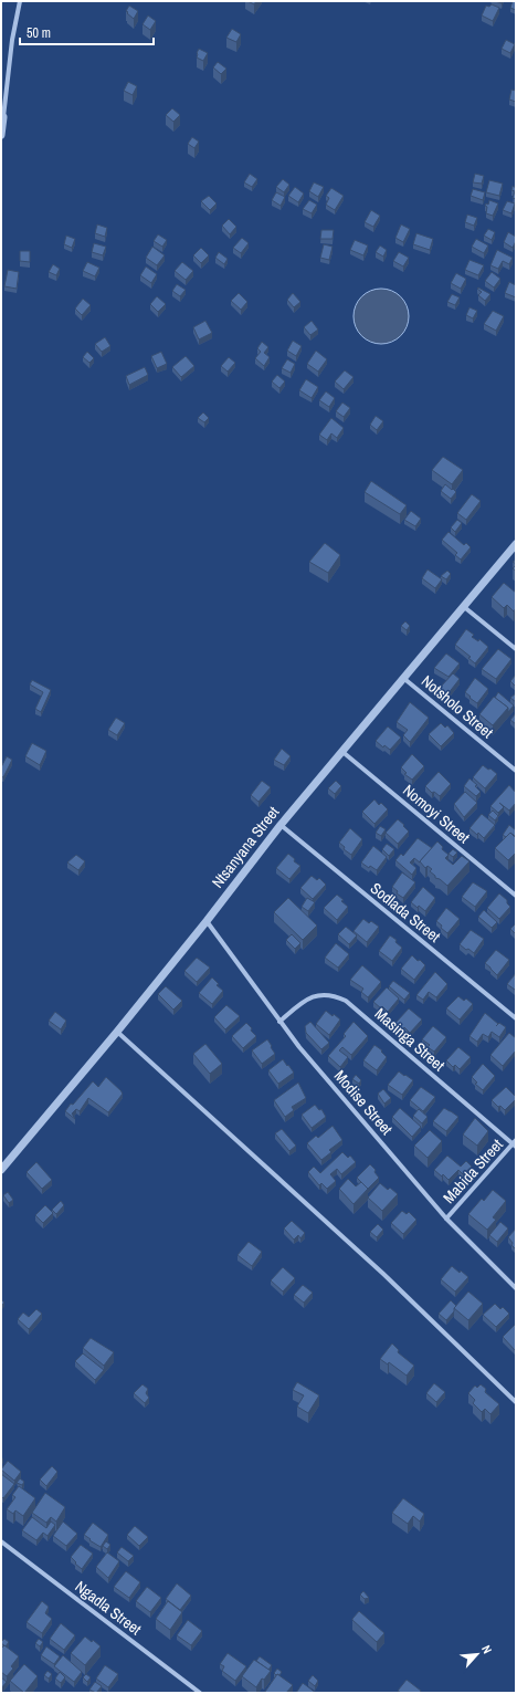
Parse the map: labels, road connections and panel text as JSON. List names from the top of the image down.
{
  "streets": {
    "street": [
      "Notsholo Street",
      "Nomoyi Street",
      "Ntsanyana Street",
      "Sodlada Street",
      "Masinga Street",
      "Modise Street",
      "Mabida Street",
      "Ngadla Street"
    ]
  },
  "crossings": [
    ["Notsholo Street", "Ntsanyana Street"],
    ["Nomoyi Street", "Ntsanyana Street"],
    ["Ntsanyana Street", "Sodlada Street"],
    ["Ntsanyana Street", "Modise Street"],
    ["Masinga Street", "Modise Street"],
    ["Masinga Street", "Mabida Street"],
    ["Modise Street", "Mabida Street"]
  ],
  "scale_bar": "50 m",
  "north": "top right"
}
